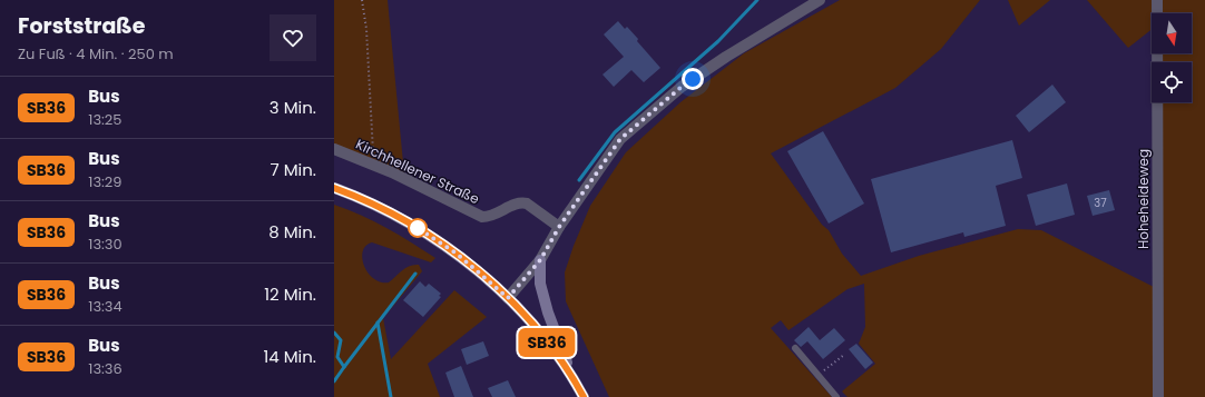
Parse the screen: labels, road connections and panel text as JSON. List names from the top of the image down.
{
  "streets": {
    "street": ["Kirchhellener Straße", "Hoheheideweg"]
  },
  "lines": ["bus line SB36"],
  "house_numbers": ["37"],
  "north": "bottom",
  "page": {
    "heading": ["Forststraße", "Zu Fuß · 4 Min. · 250 m"],
    "on_map": "SB36",
    "list": [
      {
        "mark": "SB36",
        "name": "Bus",
        "note": "13:25",
        "value": "3 Min."
      },
      {
        "mark": "SB36",
        "name": "Bus",
        "note": "13:29",
        "value": "7 Min."
      },
      {
        "mark": "SB36",
        "name": "Bus",
        "note": "13:30",
        "value": "8 Min."
      },
      {
        "mark": "SB36",
        "name": "Bus",
        "note": "13:34",
        "value": "12 Min."
      },
      {
        "mark": "SB36",
        "name": "Bus",
        "note": "13:36",
        "value": "14 Min."
      }
    ]
  }
}
